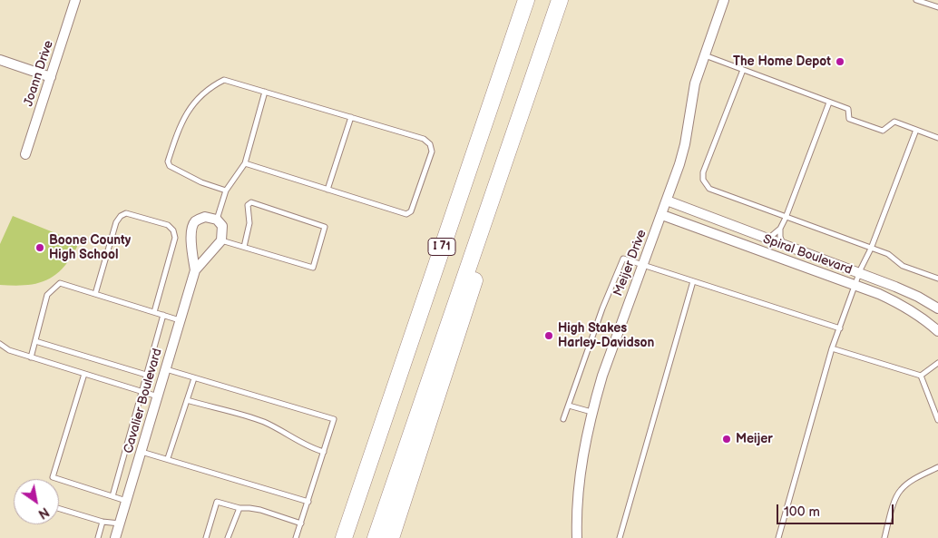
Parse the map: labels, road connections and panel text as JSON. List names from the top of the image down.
{
  "streets": {
    "highway": ["I 71"],
    "street": [
      "Joann Drive",
      "Spiral Boulevard",
      "Meijer Drive",
      "Cavalier Boulevard"
    ]
  },
  "crossings": [
    ["Spiral Boulevard", "Meijer Drive"]
  ],
  "places": [
    "The Home Depot",
    "Boone County High School",
    "High Stakes Harley-Davidson",
    "Meijer"
  ],
  "scale_bar": "100 m",
  "north": "bottom right"
}
